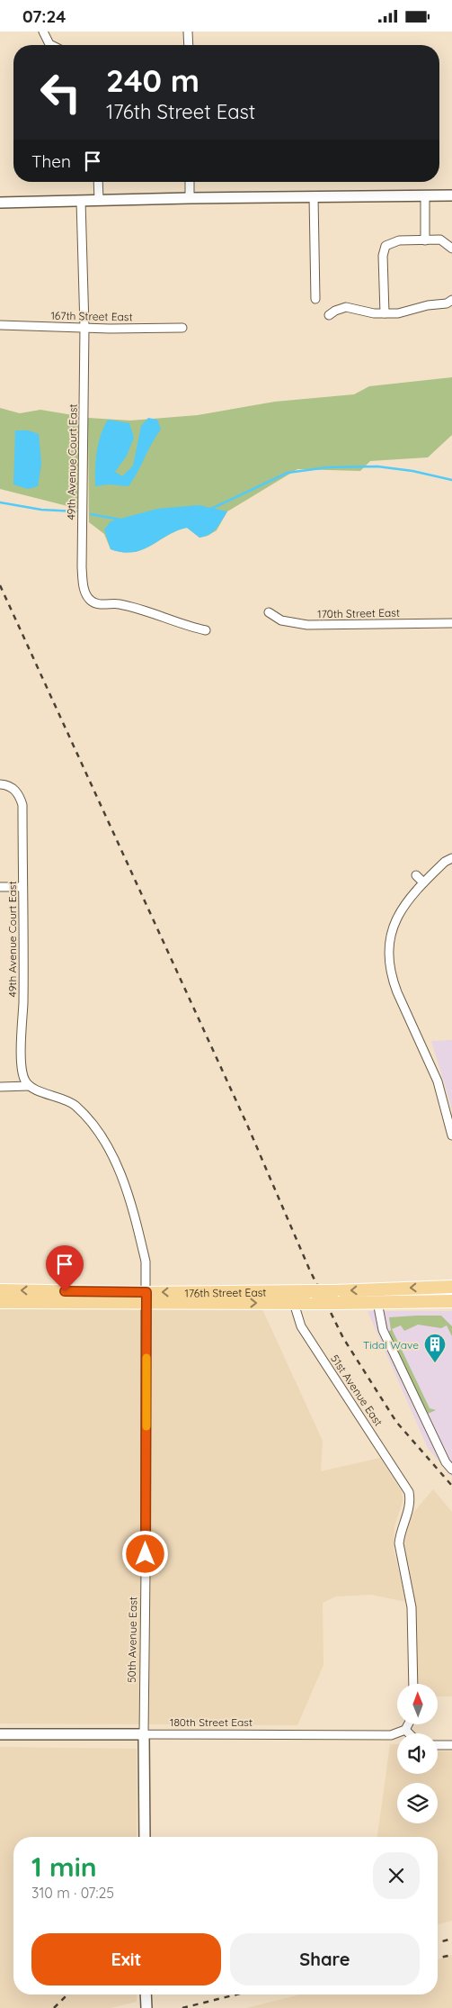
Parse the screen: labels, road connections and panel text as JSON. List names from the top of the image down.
{
  "streets": {
    "main road": ["176th Street East"],
    "street": [
      "167th Street East",
      "49th Avenue Court East",
      "170th Street East",
      "51st Avenue East",
      "50th Avenue East",
      "180th Street East"
    ]
  },
  "crossings": [
    ["167th Street East", "49th Avenue Court East"],
    ["49th Avenue Court East", "50th Avenue East"],
    ["176th Street East", "51st Avenue East"],
    ["176th Street East", "50th Avenue East"],
    ["50th Avenue East", "180th Street East"]
  ],
  "places": {
    "building": ["Tidal Wave"]
  },
  "north": "top",
  "page": {
    "status": "07:24",
    "turn": ["240 m", "176th Street East"],
    "then": "Then",
    "heading": ["1 min", "310 m · 07:25"],
    "buttons": ["Exit", "Share"]
  }
}
